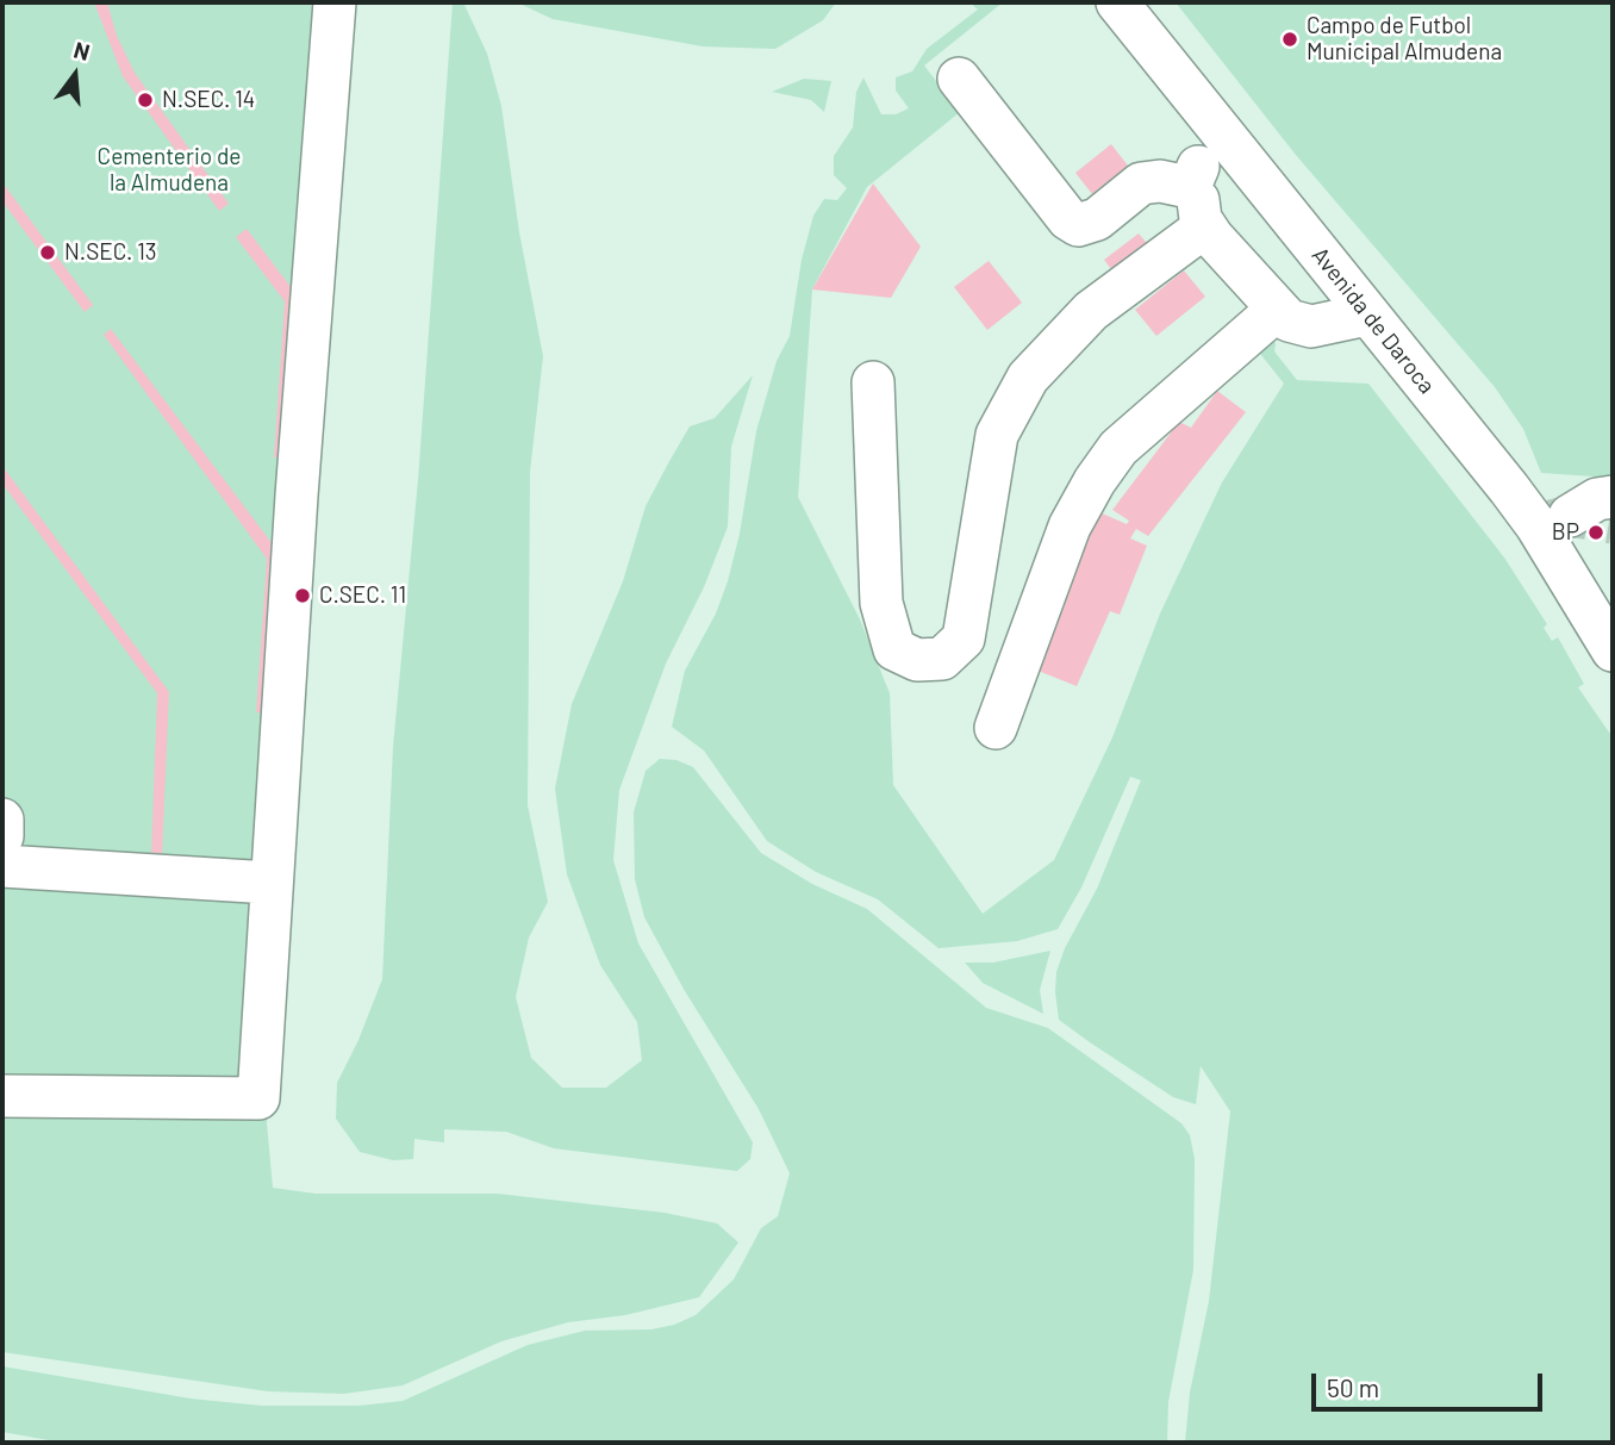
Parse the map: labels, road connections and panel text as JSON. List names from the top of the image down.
{
  "streets": {
    "street": ["Avenida de Daroca"]
  },
  "parks": ["Cementerio de la Almudena"],
  "places": [
    "Campo de Futbol Municipal Almudena",
    "N.SEC. 14",
    "N.SEC. 13",
    "BP",
    "C.SEC. 11"
  ],
  "scale_bar": "50 m",
  "north": "top"
}
